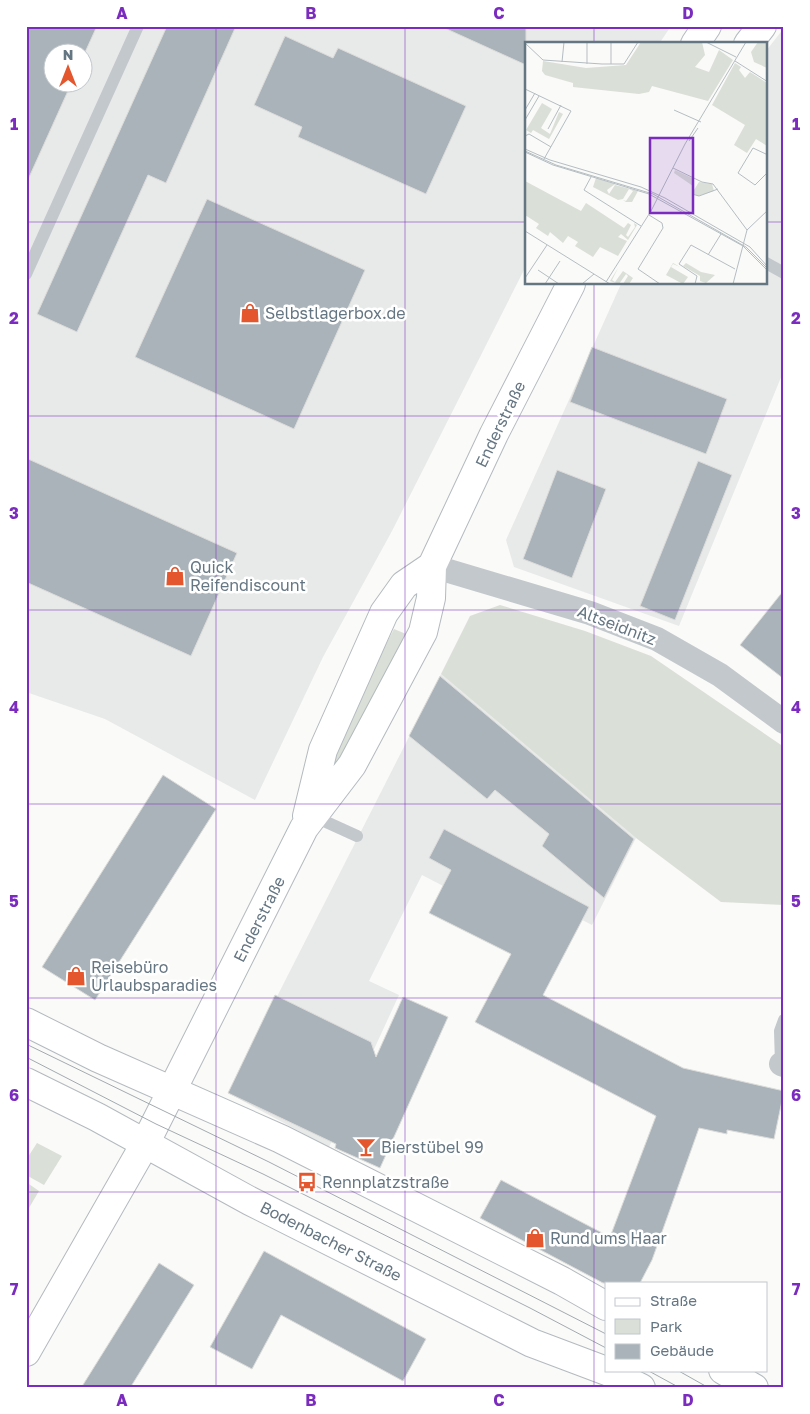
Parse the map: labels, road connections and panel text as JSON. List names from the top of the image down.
{
  "streets": {
    "main road": ["Enderstraße", "Bodenbacher Straße"],
    "street": ["Altseidnitz"]
  },
  "crossings": [
    ["Enderstraße", "Altseidnitz"]
  ],
  "places": {
    "shop": [
      "Selbstlagerbox.de",
      "Quick Reifendiscount",
      "Reisebüro Urlaubsparadies",
      "Rund ums Haar"
    ],
    "bar": ["Bierstübel 99"],
    "bus stop": ["Rennplatzstraße"]
  },
  "legend": ["Straße", "Park", "Gebäude"],
  "north": "top",
  "grid": {
    "columns": [
      "A",
      "B",
      "C",
      "D"
    ],
    "rows": [
      "1",
      "2",
      "3",
      "4",
      "5",
      "6",
      "7"
    ]
  }
}
